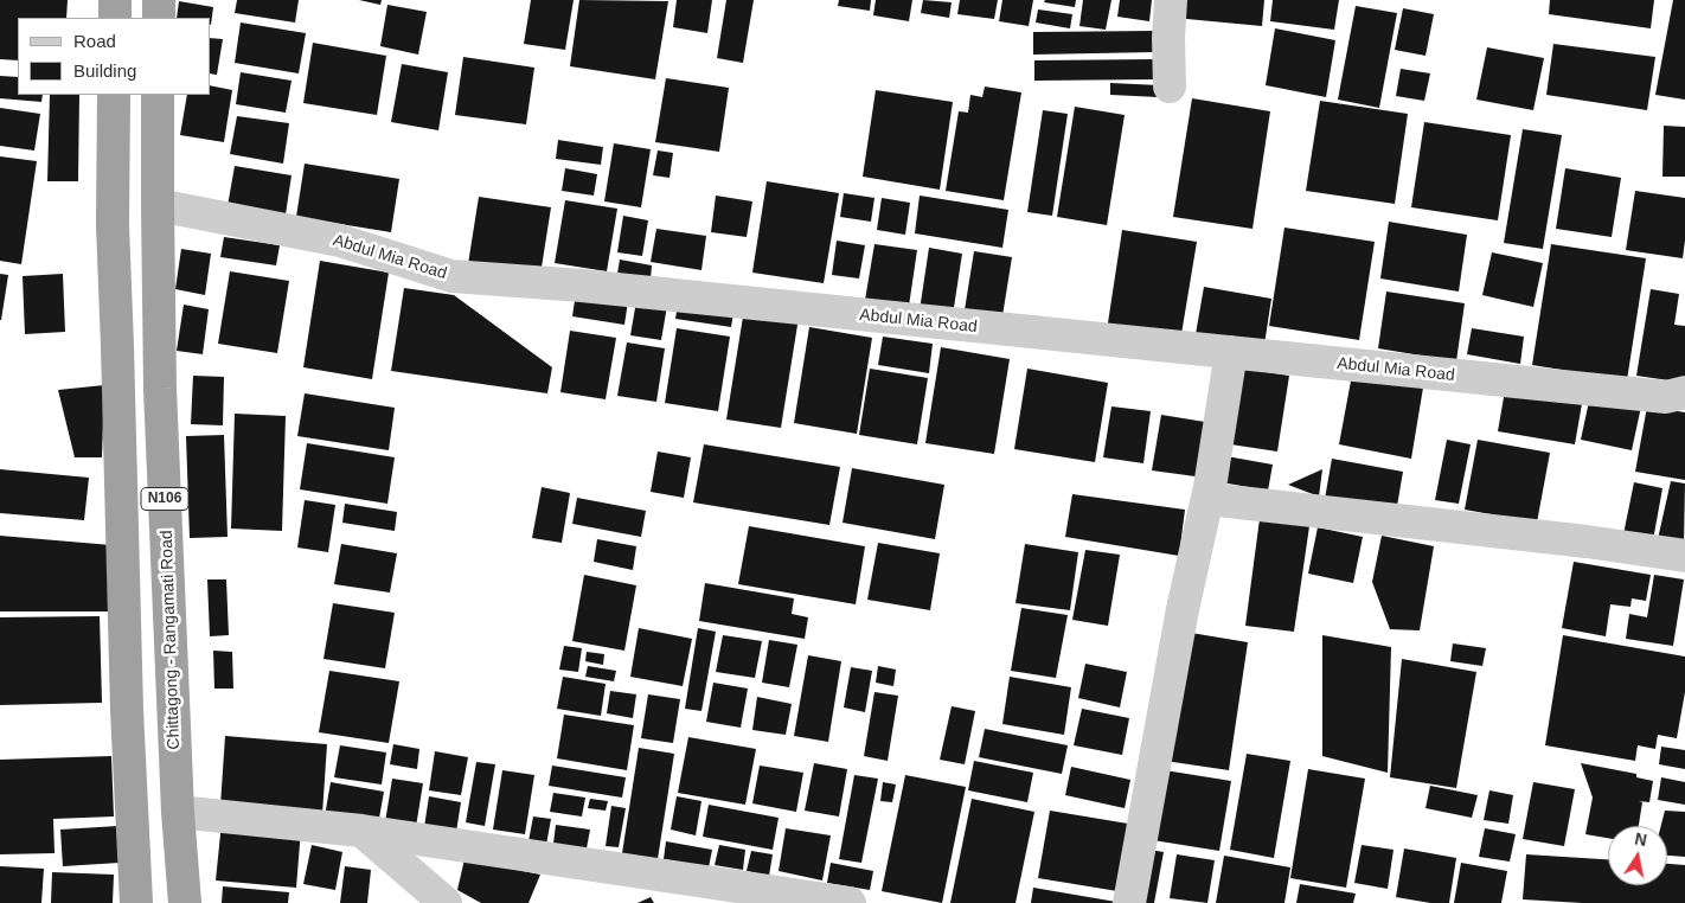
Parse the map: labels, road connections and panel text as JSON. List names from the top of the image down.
{
  "streets": {
    "highway": ["N106", "Chittagong - Rangamati Road"],
    "street": ["Abdul Mia Road"]
  },
  "crossings": [
    ["Abdul Mia Road", "Chittagong - Rangamati Road"]
  ],
  "legend": ["Road", "Building"],
  "north": "top"
}
